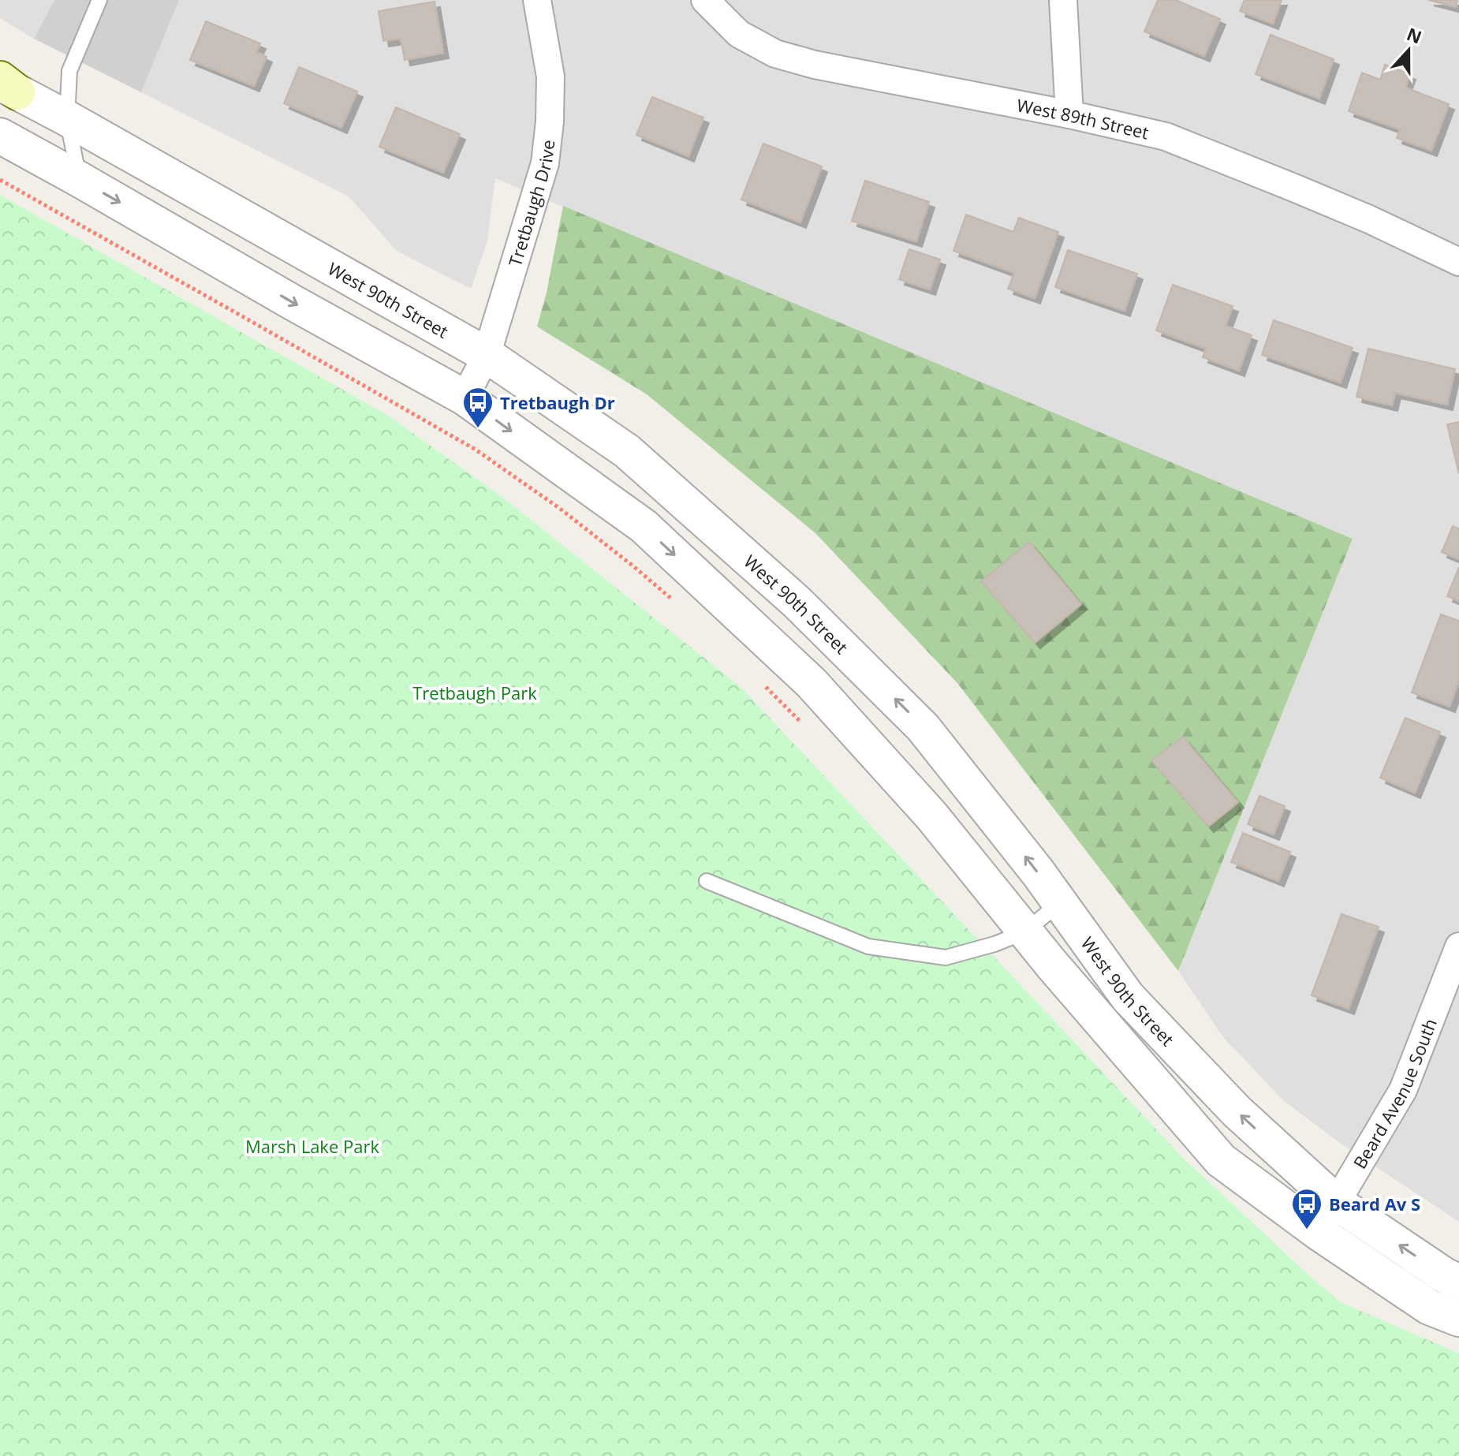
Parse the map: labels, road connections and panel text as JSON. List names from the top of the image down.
{
  "streets": {
    "street": [
      "West 89th Street",
      "Tretbaugh Drive",
      "West 90th Street",
      "Beard Avenue South"
    ]
  },
  "crossings": [
    ["Tretbaugh Drive", "West 90th Street"],
    ["West 90th Street", "Beard Avenue South"]
  ],
  "parks": ["Tretbaugh Park", "Marsh Lake Park"],
  "places": {
    "bus stop": ["Tretbaugh Dr", "Beard Av S"]
  },
  "north": "top"
}
